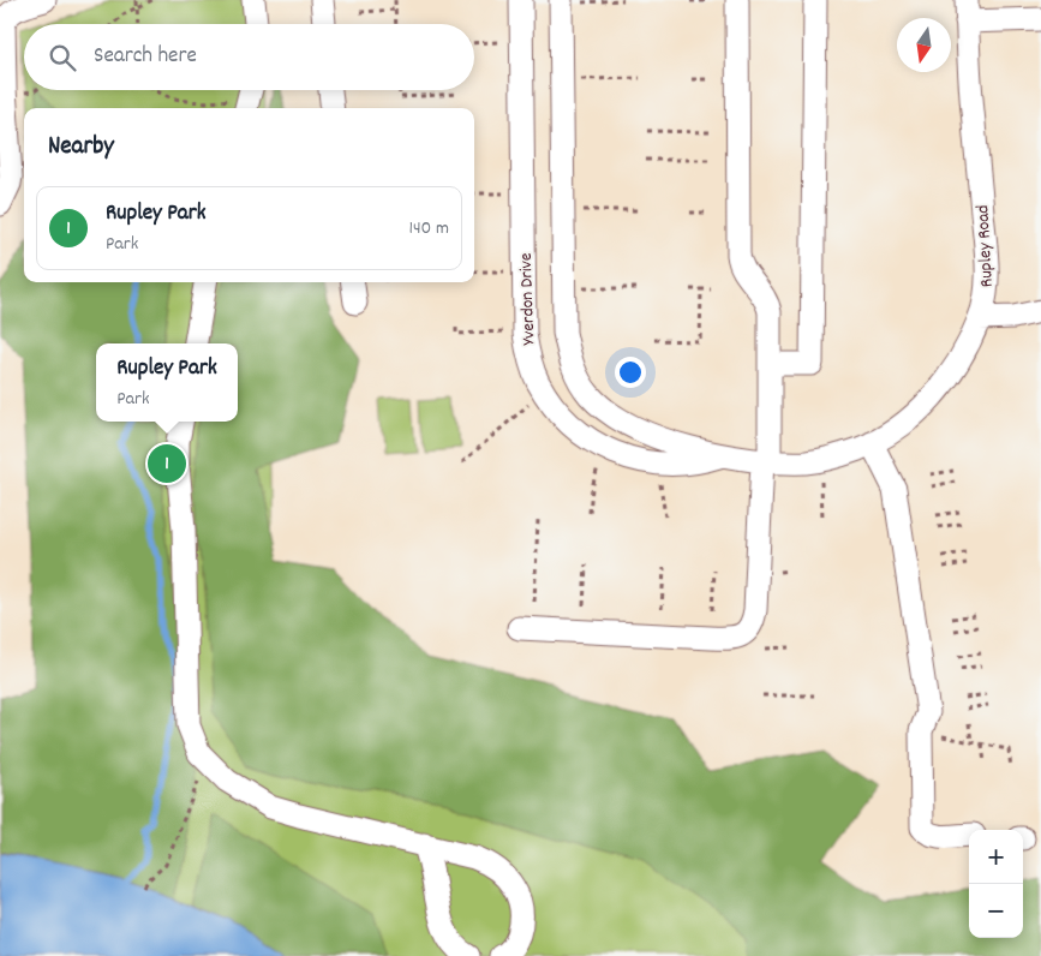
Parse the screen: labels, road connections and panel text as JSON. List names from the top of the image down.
{
  "streets": {
    "street": ["Rupley Road", "Yverdon Drive"]
  },
  "crossings": [
    ["Rupley Road", "Yverdon Drive"]
  ],
  "north": "bottom",
  "page": {
    "search": "Search here",
    "heading": "Nearby",
    "list": [
      {
        "mark": "1",
        "name": "Rupley Park",
        "note": "Park",
        "value": "140 m"
      }
    ],
    "popup": ["Rupley Park", "Park"],
    "pins": "1",
    "map_buttons": ["+", "−"]
  }
}
